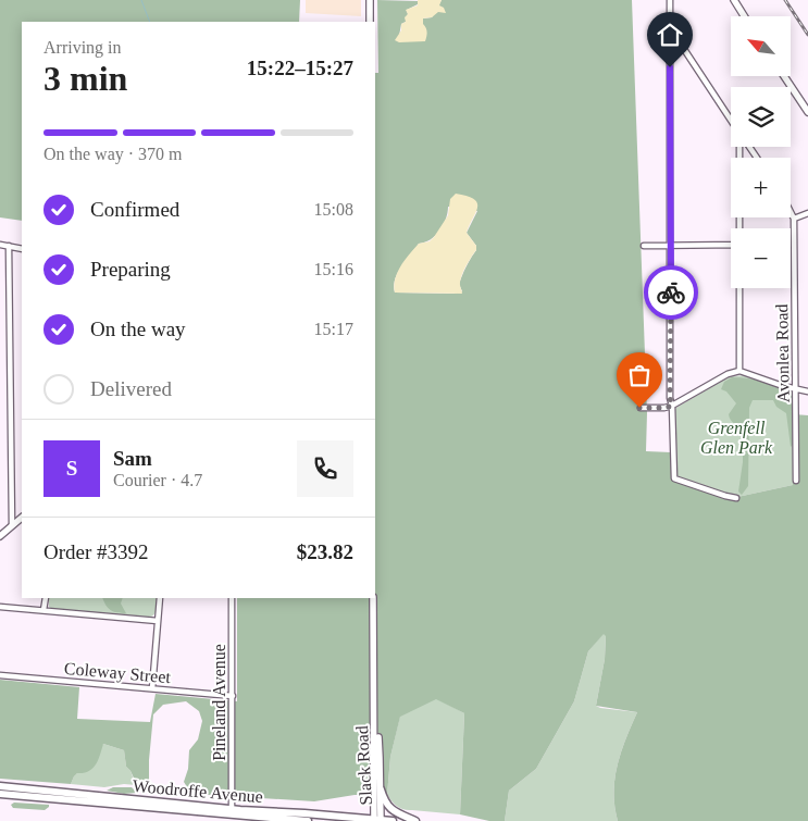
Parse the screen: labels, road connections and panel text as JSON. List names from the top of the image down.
{
  "streets": {
    "main road": ["Woodroffe Avenue"],
    "street": [
      "Avonlea Road",
      "Coleway Street",
      "Pineland Avenue",
      "Slack Road"
    ]
  },
  "crossings": [
    ["Coleway Street", "Pineland Avenue"],
    ["Pineland Avenue", "Woodroffe Avenue"],
    ["Slack Road", "Woodroffe Avenue"]
  ],
  "parks": ["Grenfell Glen Park"],
  "north": "top left",
  "page": {
    "map_buttons": ["+", "−"],
    "heading": ["3 min", "Arriving in", "15:22–15:27"],
    "panel": [
      "Sam",
      "Courier · 4.7",
      "Order #3392",
      "$23.82"
    ],
    "bar": "On the way · 370 m",
    "list": [
      ["Confirmed", "15:08"],
      ["Preparing", "15:16"],
      ["On the way", "15:17"],
      "Delivered"
    ],
    "round": "S"
  }
}
